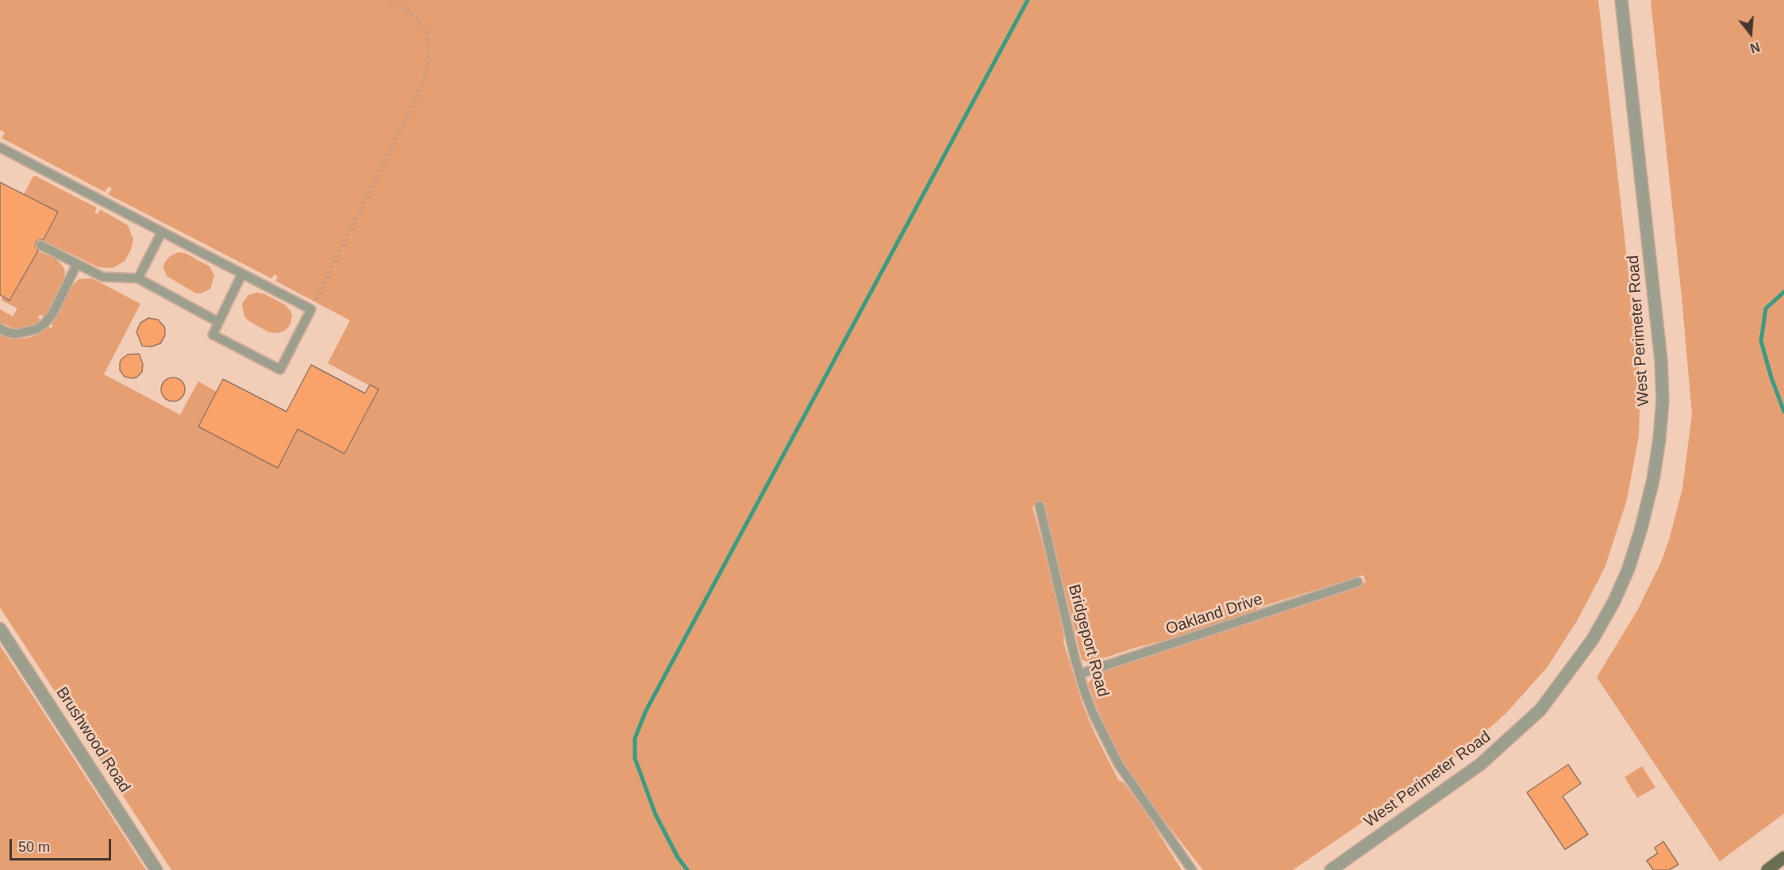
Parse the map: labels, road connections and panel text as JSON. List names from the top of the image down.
{
  "streets": {
    "street": ["West Perimeter Road", "Brushwood Road"],
    "lane": ["Oakland Drive", "Bridgeport Road"]
  },
  "crossings": [
    ["Oakland Drive", "Bridgeport Road"]
  ],
  "scale_bar": "50 m",
  "north": "bottom"
}
